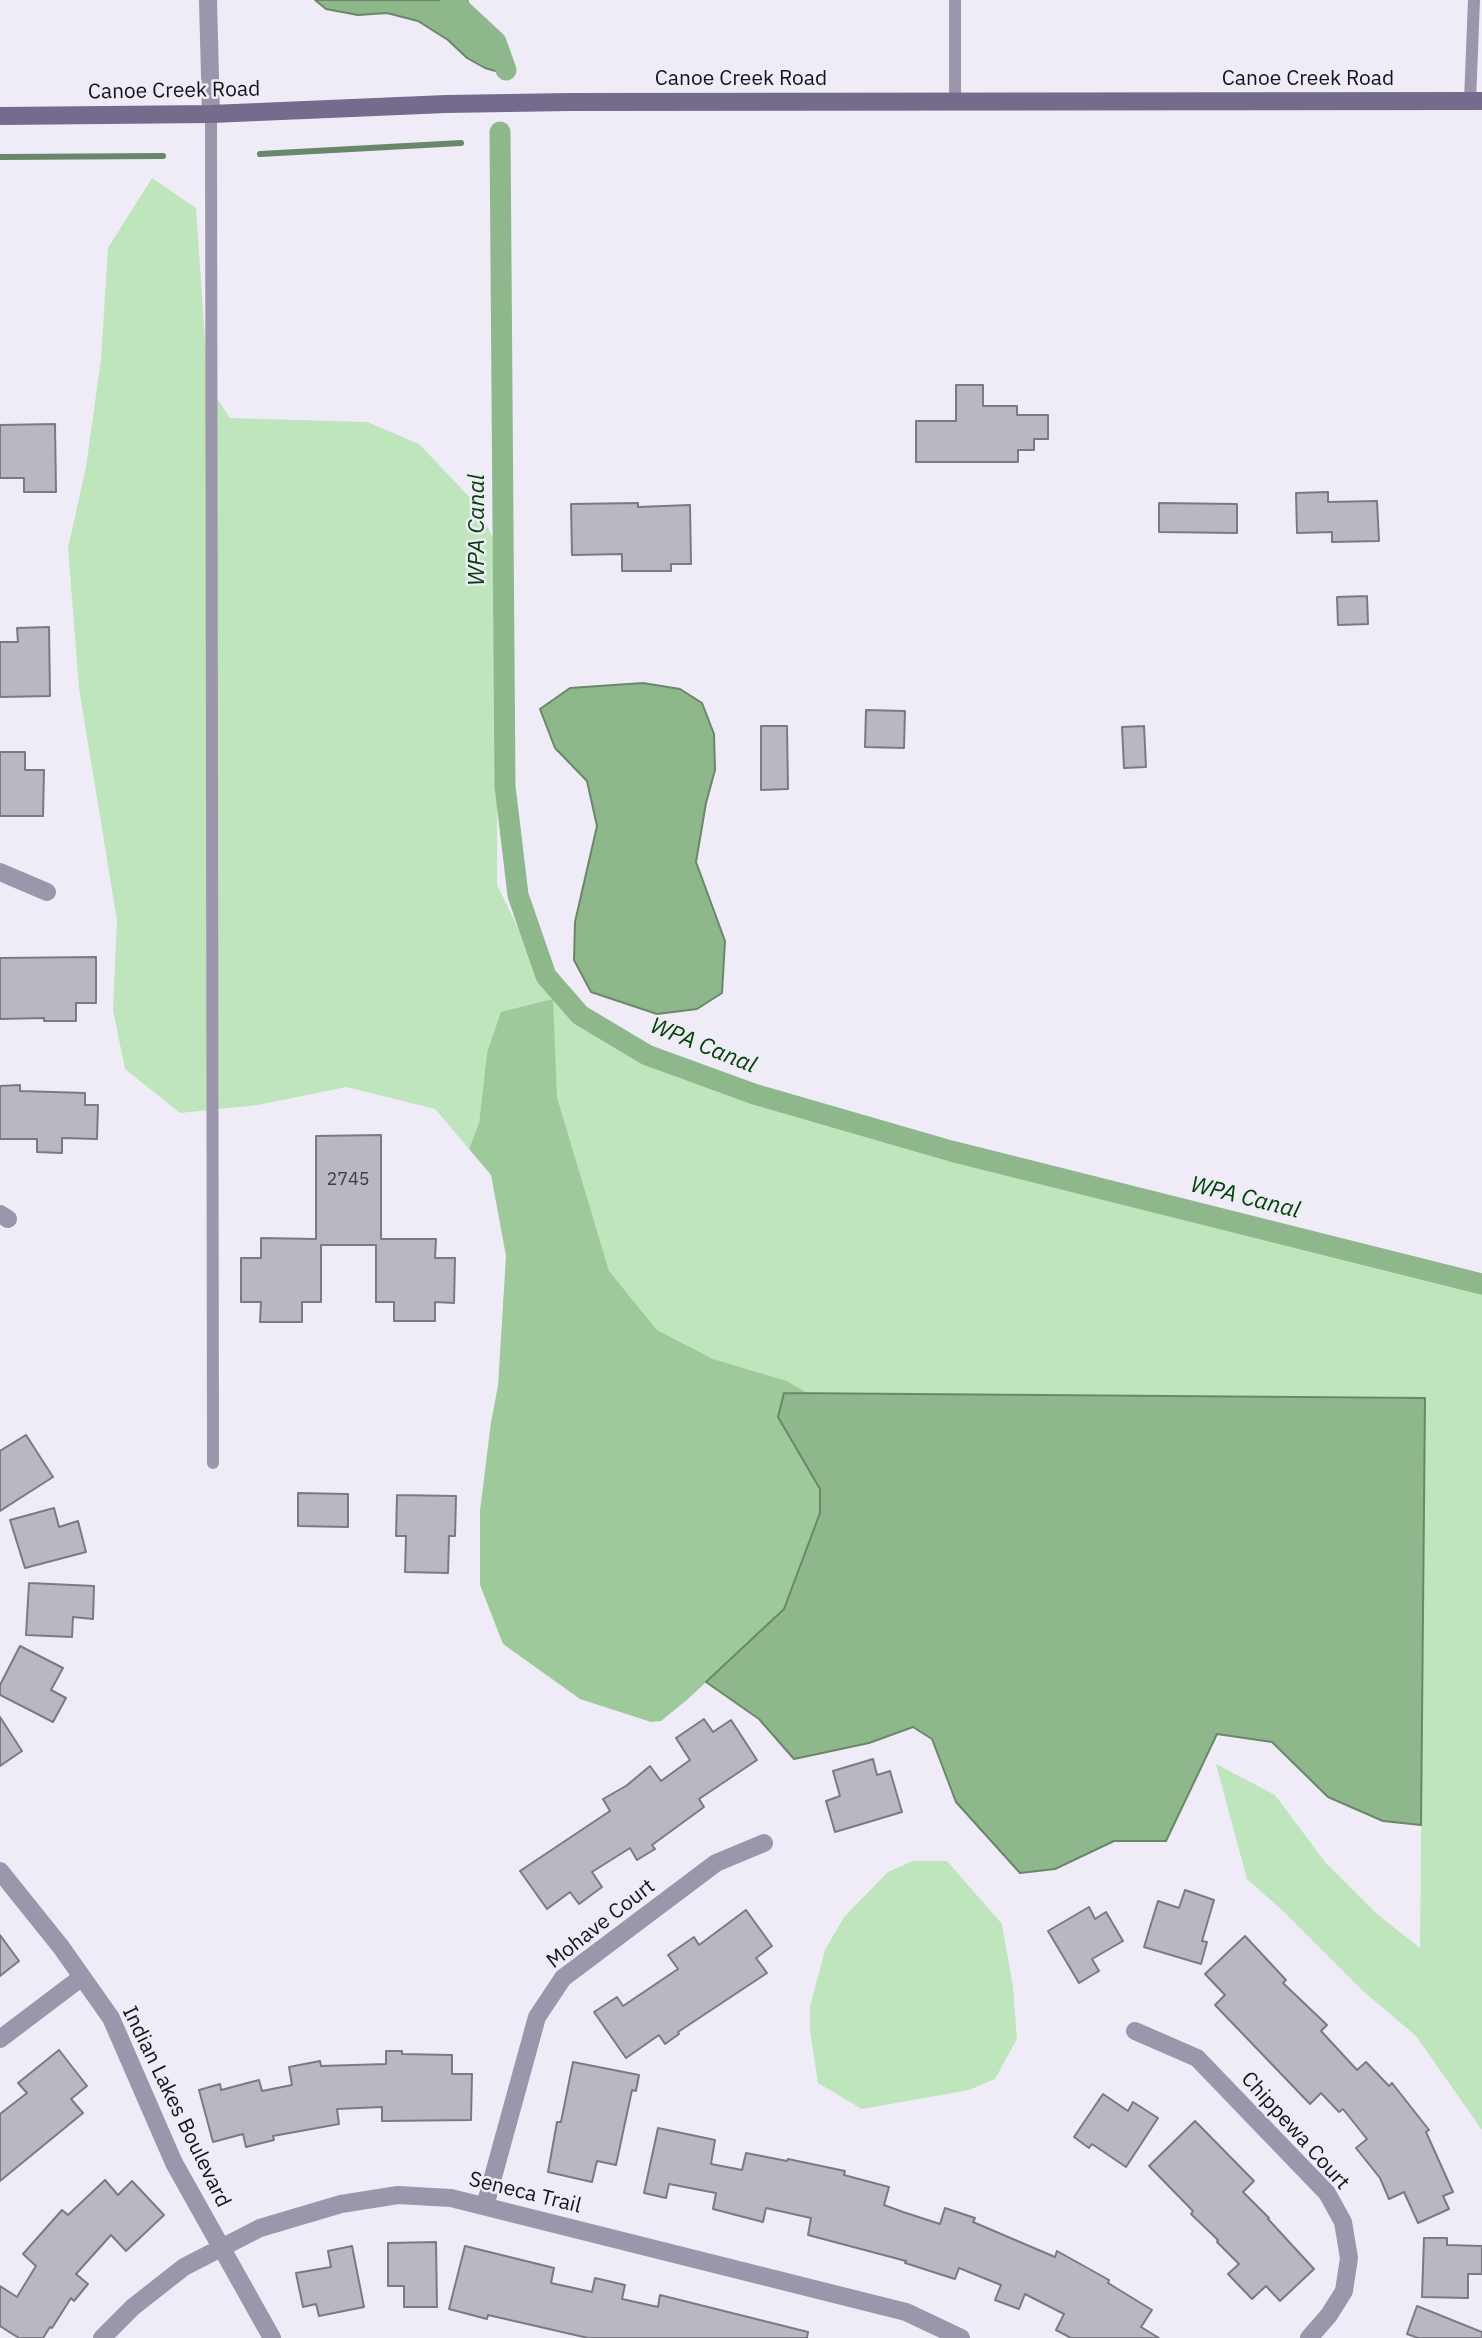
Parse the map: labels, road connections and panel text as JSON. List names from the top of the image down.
{
  "streets": {
    "main road": ["Canoe Creek Road"],
    "street": [
      "Mohave Court",
      "Indian Lakes Boulevard",
      "Chippewa Court",
      "Seneca Trail"
    ]
  },
  "crossings": [
    ["Mohave Court", "Seneca Trail"],
    ["Indian Lakes Boulevard", "Seneca Trail"]
  ],
  "water": ["WPA Canal"],
  "house_numbers": ["2745"]
}
